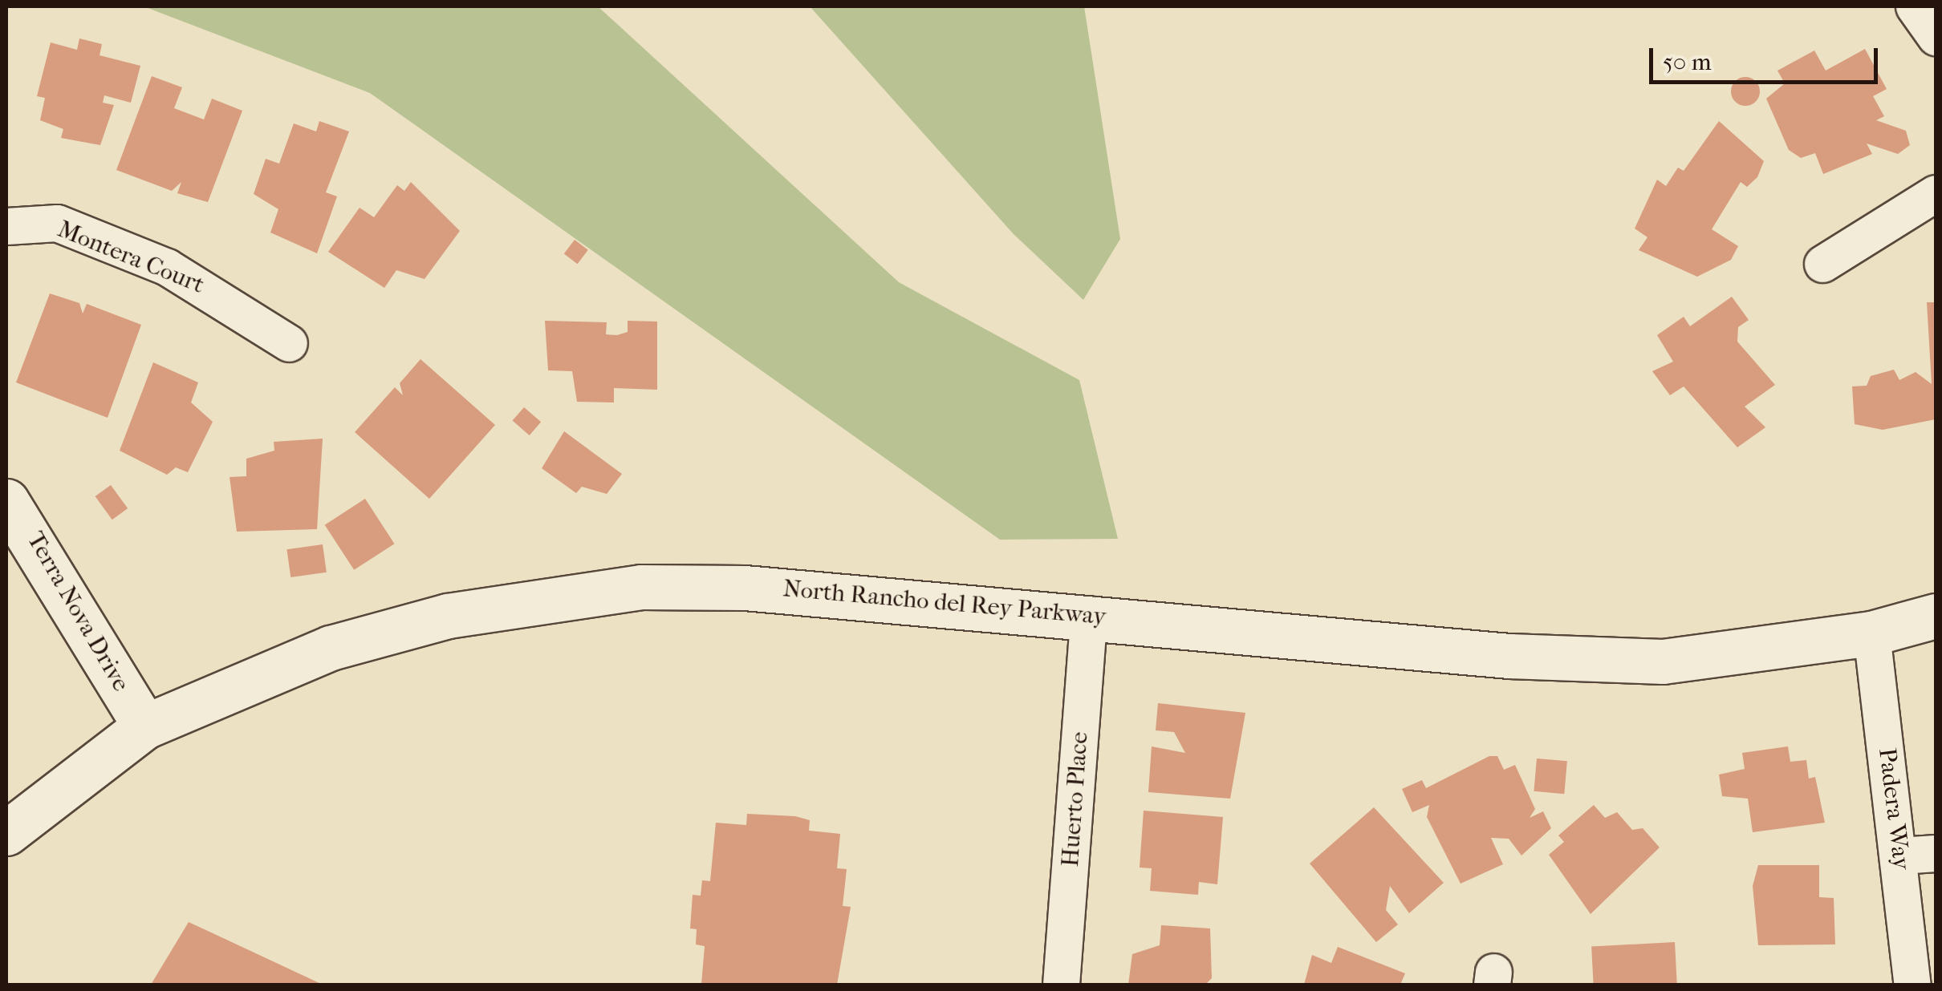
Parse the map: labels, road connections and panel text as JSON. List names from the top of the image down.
{
  "streets": {
    "street": [
      "Montera Court",
      "North Rancho del Rey Parkway",
      "Terra Nova Drive",
      "Huerto Place",
      "Padera Way"
    ]
  },
  "crossings": [
    ["North Rancho del Rey Parkway", "Terra Nova Drive"],
    ["North Rancho del Rey Parkway", "Huerto Place"],
    ["North Rancho del Rey Parkway", "Padera Way"]
  ],
  "scale_bar": "50 m"
}
